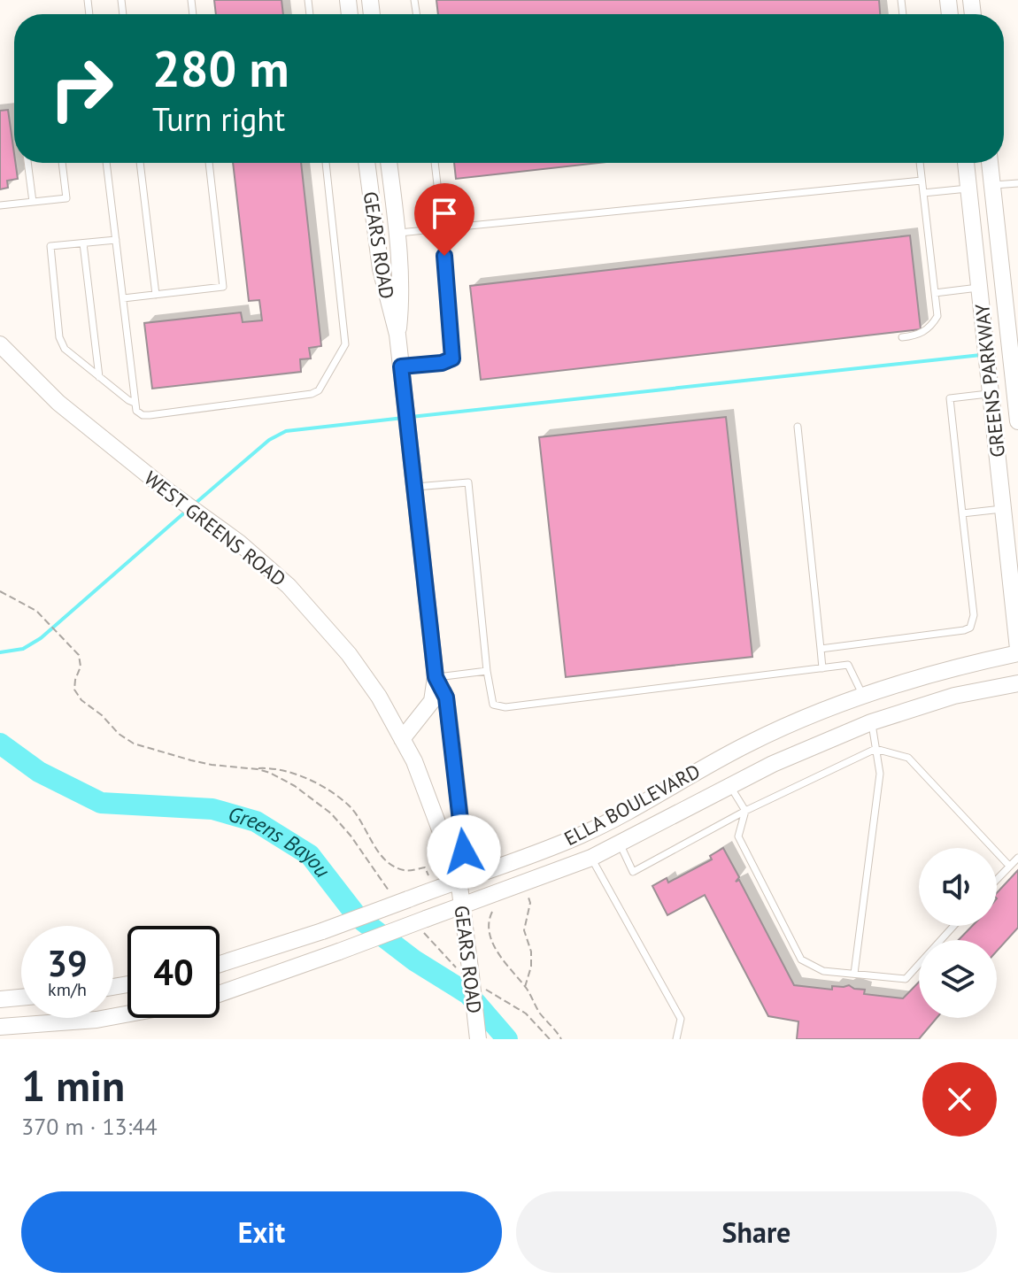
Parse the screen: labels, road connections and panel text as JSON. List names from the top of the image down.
{
  "streets": {
    "main road": [
      "GEARS ROAD",
      "GREENS PARKWAY",
      "WEST GREENS ROAD",
      "ELLA BOULEVARD"
    ]
  },
  "crossings": [
    ["GEARS ROAD", "WEST GREENS ROAD"],
    ["GEARS ROAD", "ELLA BOULEVARD"],
    ["GREENS PARKWAY", "ELLA BOULEVARD"]
  ],
  "water": ["Greens Bayou"],
  "page": {
    "turn": ["280 m", "Turn right"],
    "speed": "39 km/h",
    "limit": "40",
    "heading": ["1 min", "370 m · 13:44"],
    "buttons": ["Exit", "Share"]
  }
}
